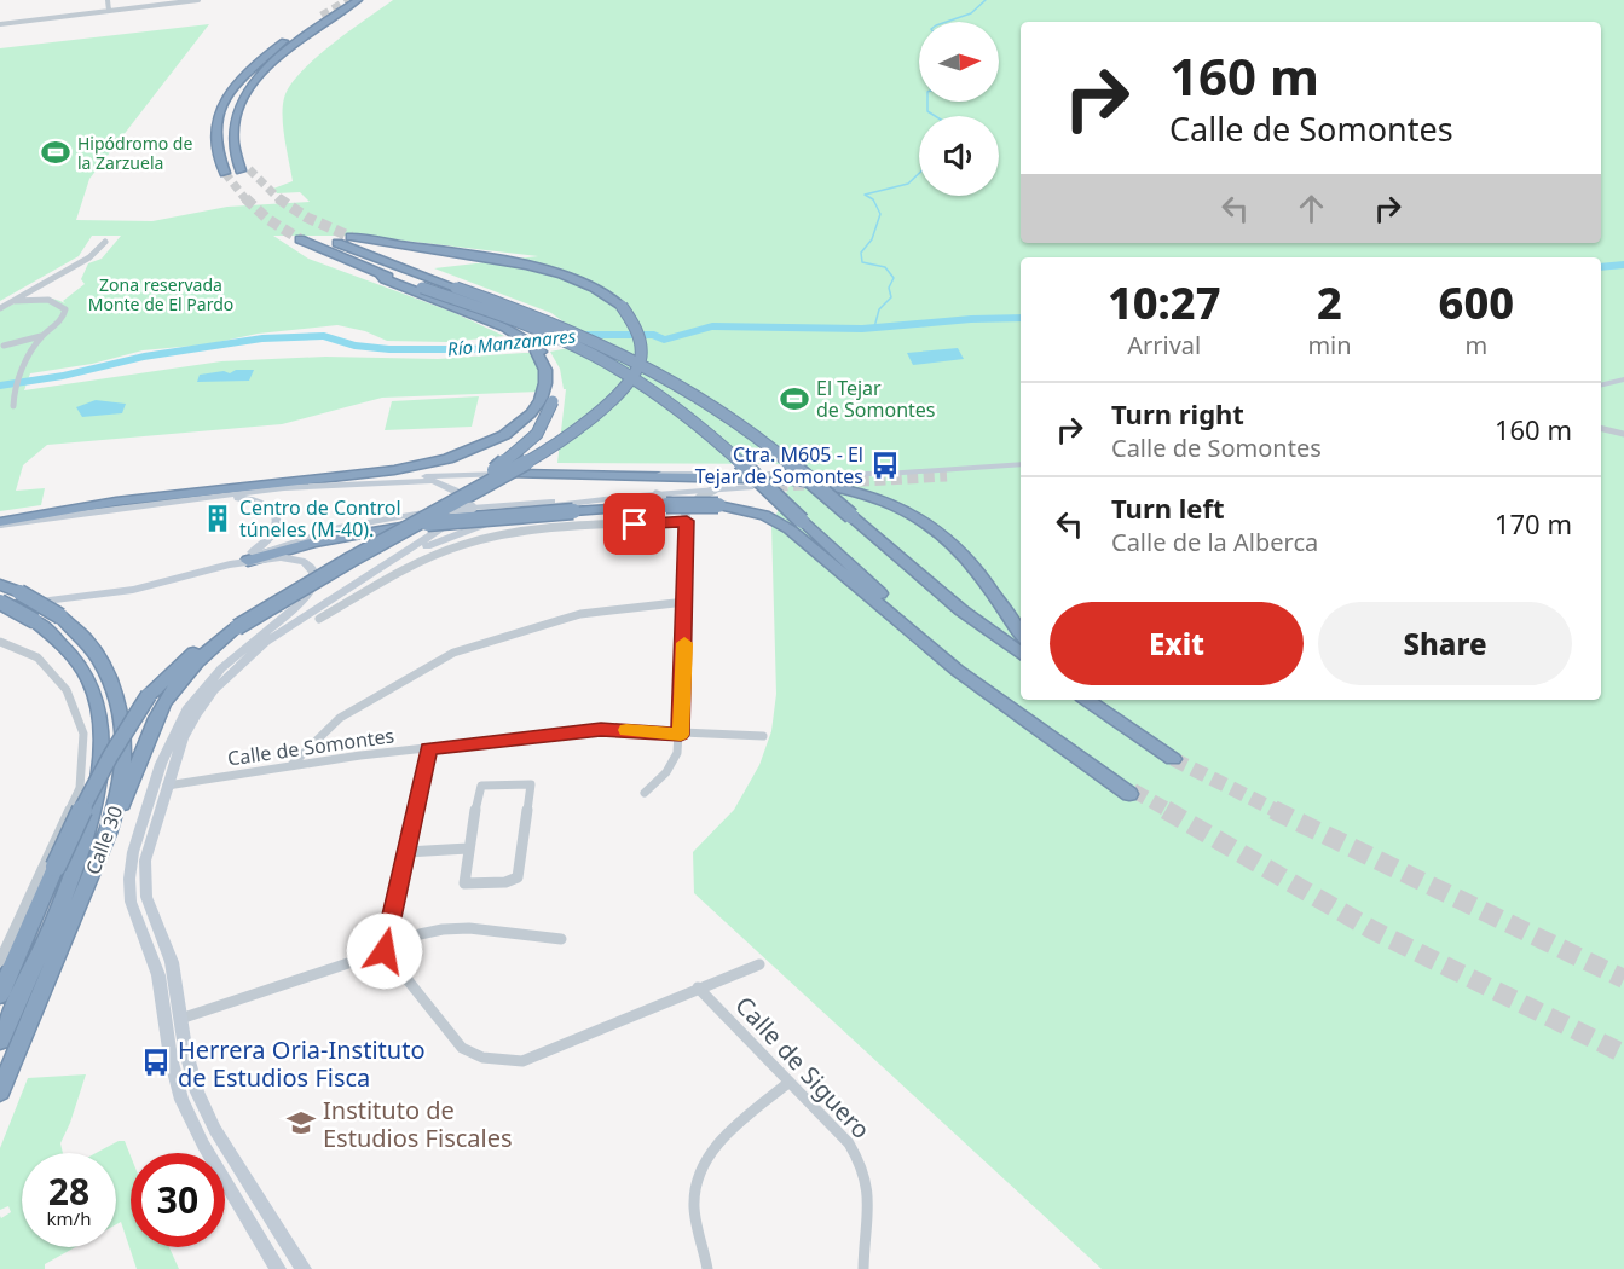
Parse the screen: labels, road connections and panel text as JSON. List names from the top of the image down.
{
  "streets": {
    "highway": ["Calle 30"],
    "street": ["Calle de Somontes", "Calle de Siguero"]
  },
  "water": ["Río Manzanares"],
  "parks": ["Zona reservada Monte de El Pardo"],
  "places": {
    "sports": ["Hipódromo de la Zarzuela", "El Tejar de Somontes"],
    "bus stop": ["Ctra. M605 - El Tejar de Somontes", "Herrera Oria-Instituto de Estudios Fisca"],
    "building": ["Centro de Control túneles (M-40)."],
    "school or university": ["Instituto de Estudios Fiscales"]
  },
  "north": "right",
  "page": {
    "turn": ["160 m", "Calle de Somontes"],
    "eta": [
      "10:27",
      "Arrival",
      "2",
      "min",
      "600",
      "m"
    ],
    "list": [
      {
        "name": "Turn right",
        "note": "Calle de Somontes",
        "value": "160 m"
      },
      {
        "name": "Turn left",
        "note": "Calle de la Alberca",
        "value": "170 m"
      }
    ],
    "buttons": ["Exit", "Share"],
    "speed": "28 km/h",
    "limit": "30"
  }
}
